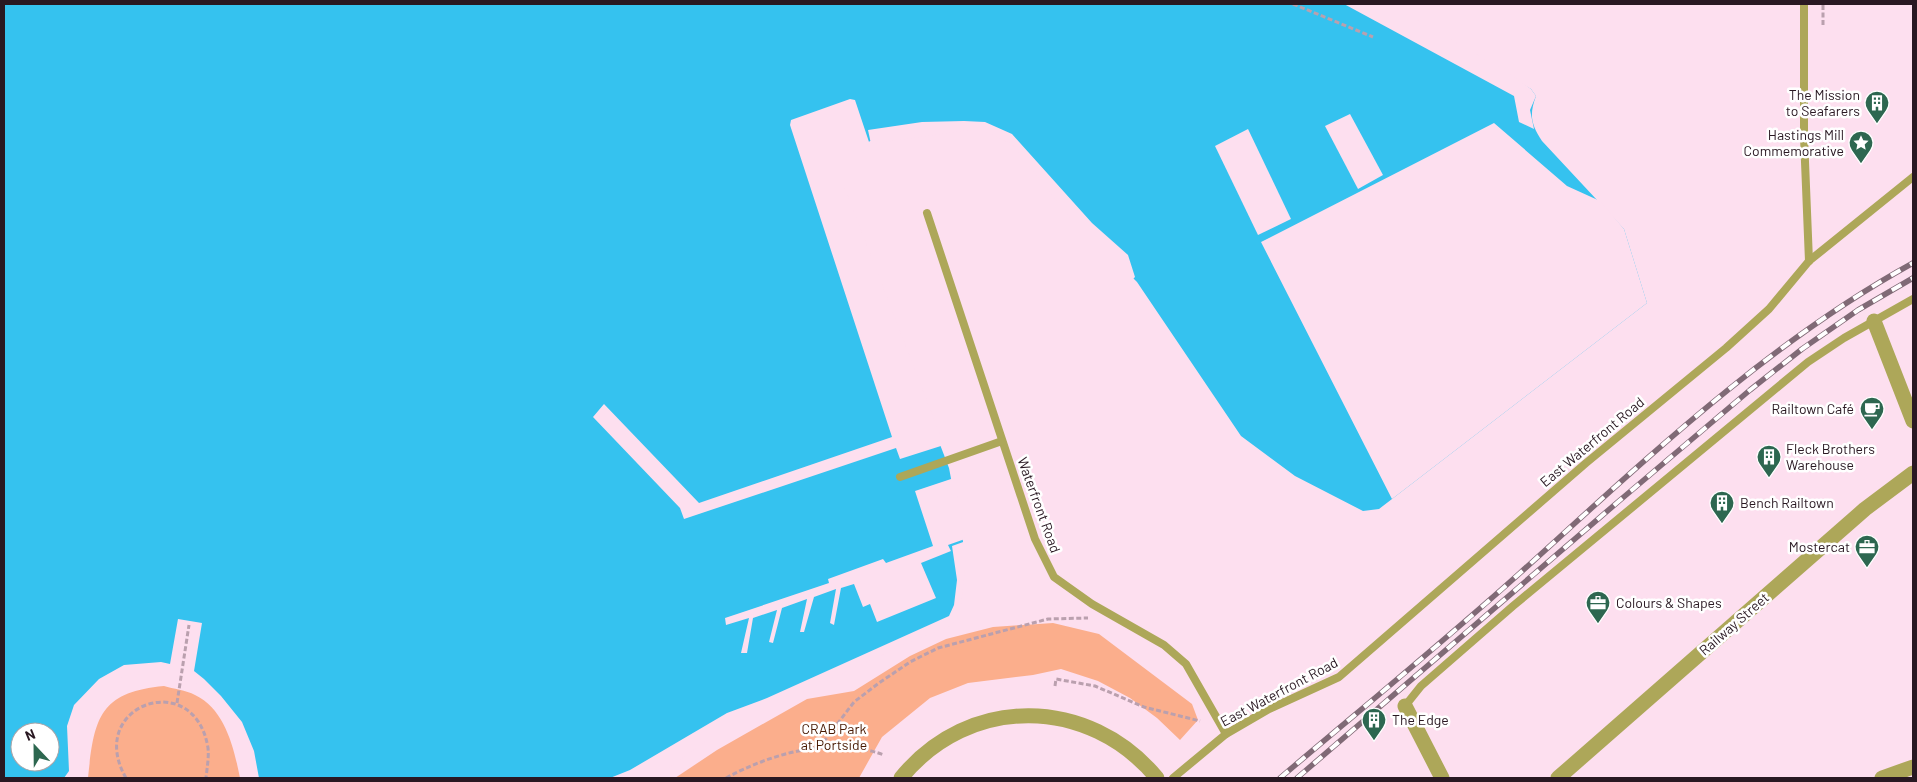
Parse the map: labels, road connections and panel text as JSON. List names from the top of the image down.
{
  "streets": {
    "street": ["Railway Street"],
    "lane": ["East Waterfront Road", "Waterfront Road"]
  },
  "crossings": [
    ["East Waterfront Road", "Waterfront Road"]
  ],
  "parks": ["CRAB Park at Portside"],
  "places": {
    "building": [
      "The Mission to Seafarers",
      "Fleck Brothers Warehouse",
      "Bench Railtown",
      "The Edge"
    ],
    "place": ["Hastings Mill Commemorative"],
    "cafe": ["Railtown Café"],
    "office": ["Mostercat", "Colours & Shapes"]
  },
  "north": "top"
}
